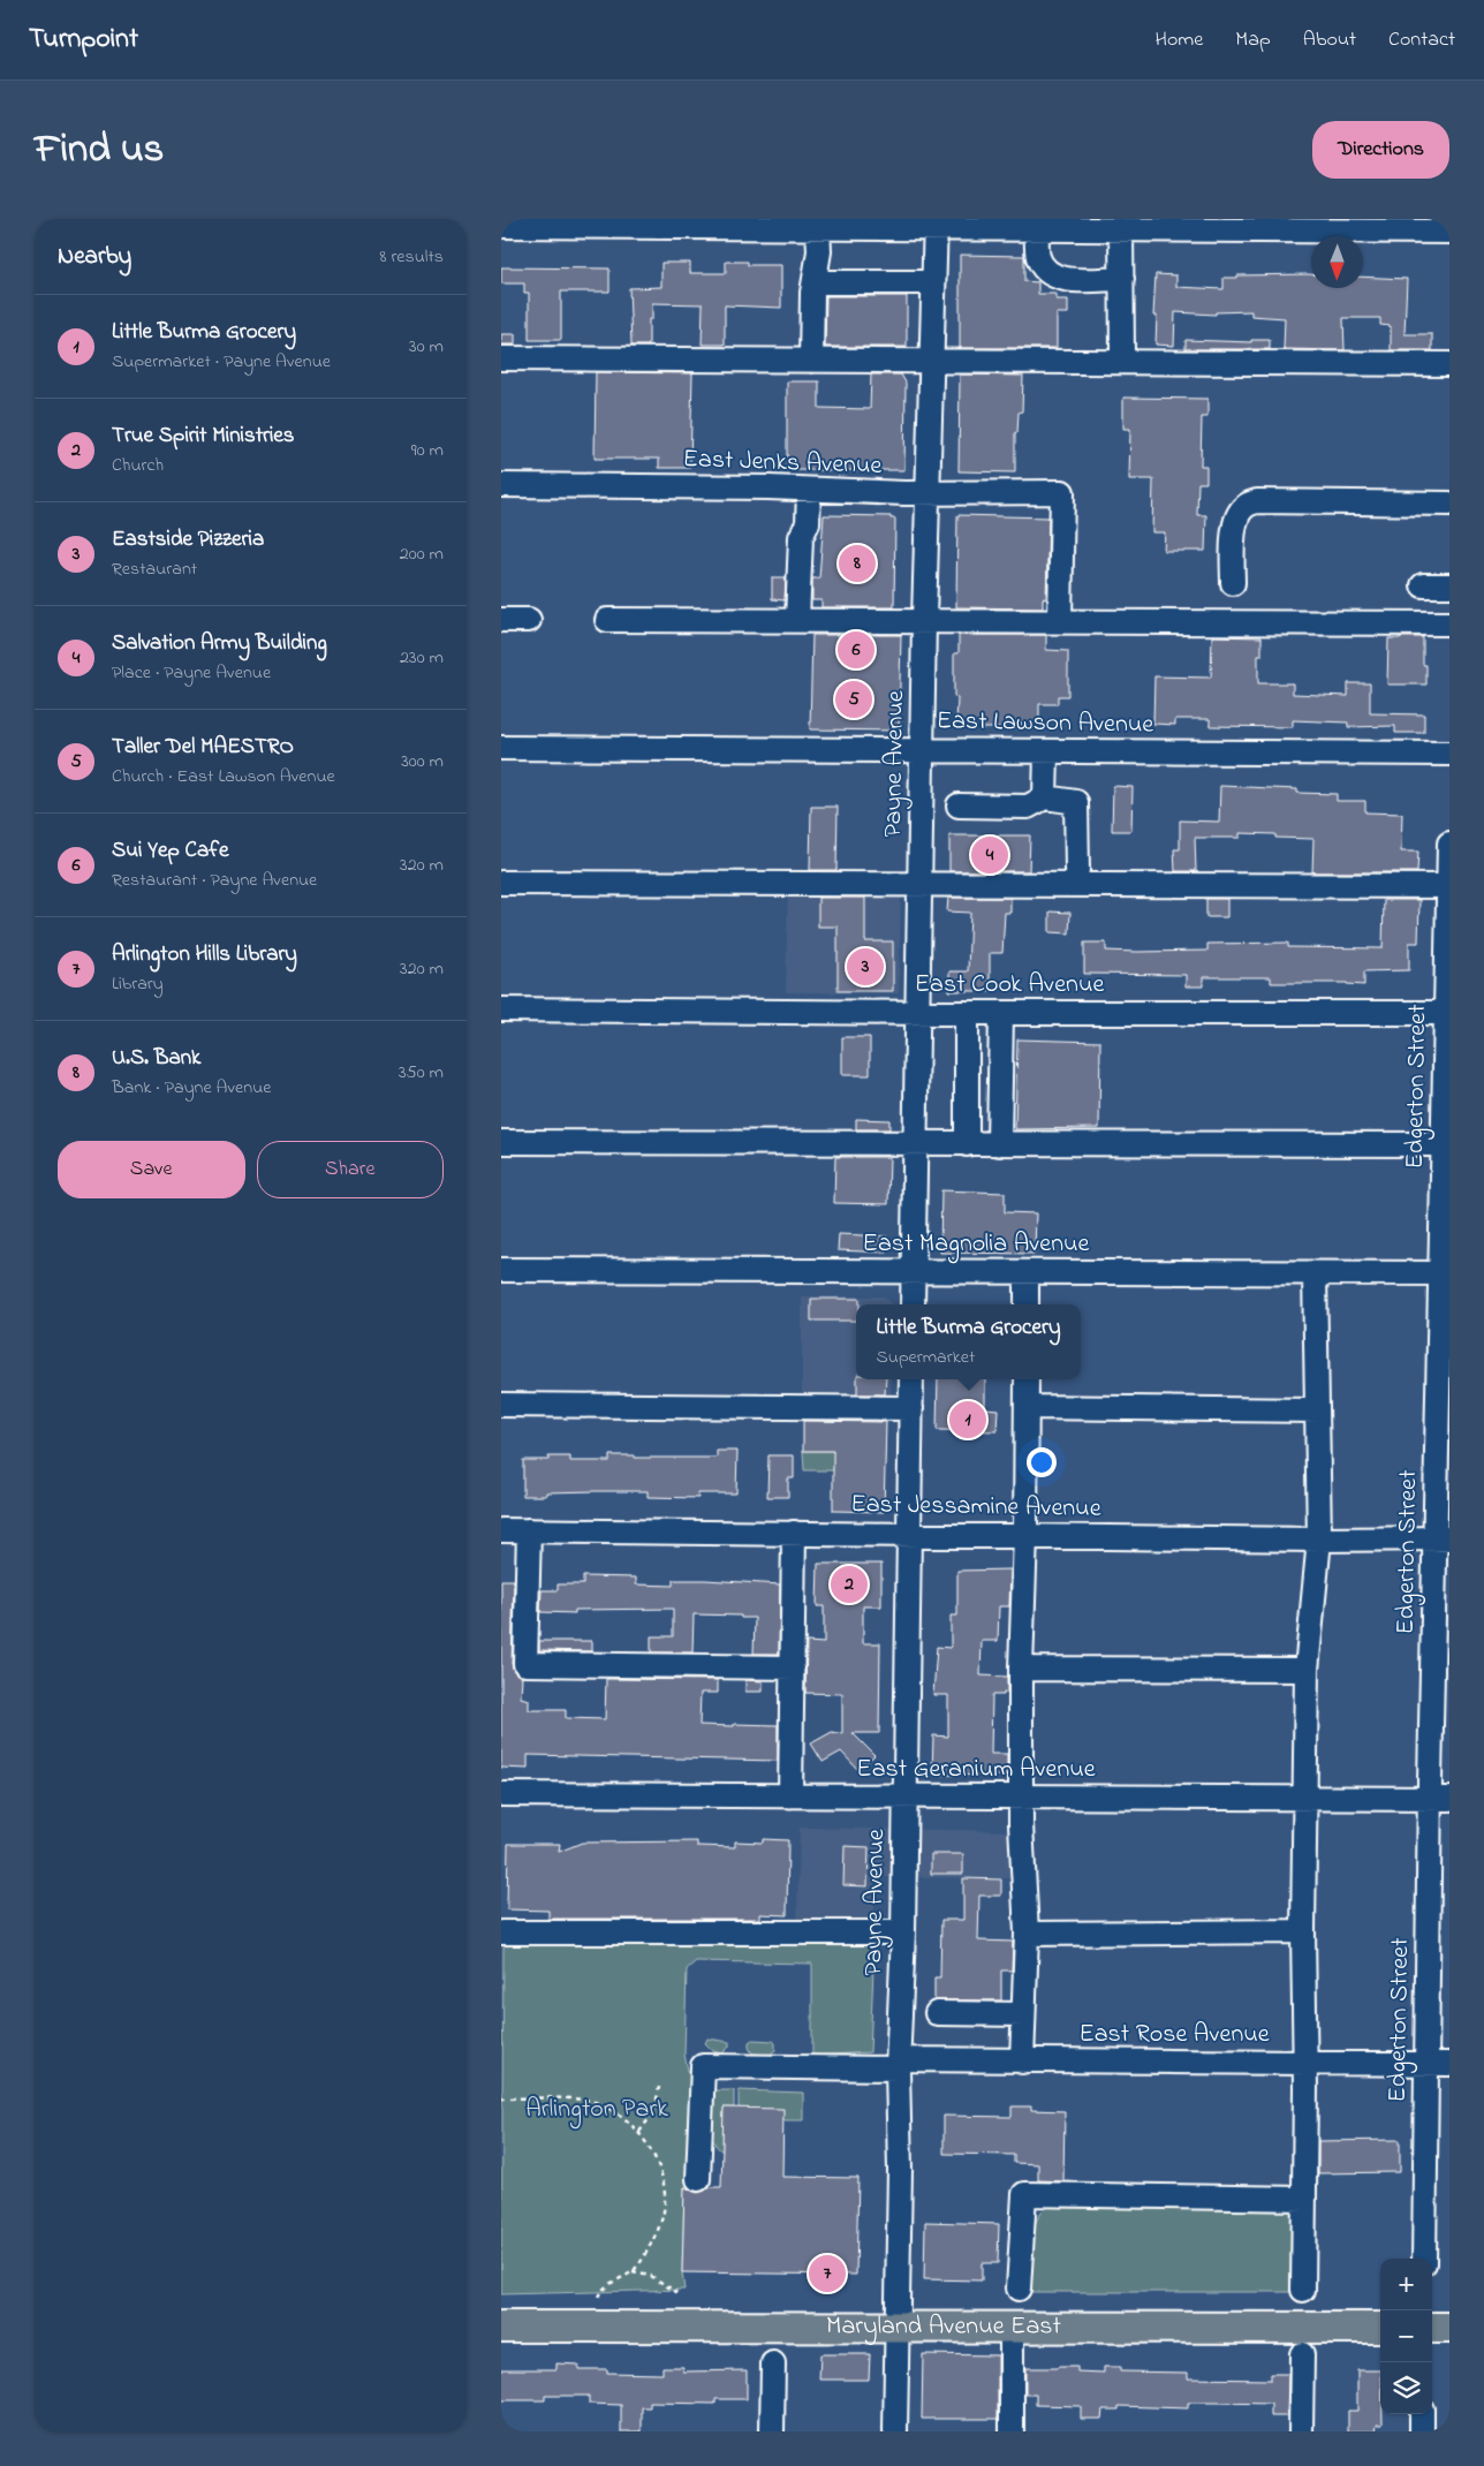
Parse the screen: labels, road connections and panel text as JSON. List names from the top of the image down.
{
  "streets": {
    "main road": ["Maryland Avenue East"],
    "street": [
      "East Jenks Avenue",
      "East Lawson Avenue",
      "Payne Avenue",
      "East Cook Avenue",
      "Edgerton Street",
      "East Magnolia Avenue",
      "East Jessamine Avenue",
      "East Geranium Avenue",
      "East Rose Avenue"
    ]
  },
  "crossings": [
    ["East Jenks Avenue", "Payne Avenue"],
    ["East Lawson Avenue", "Payne Avenue"],
    ["Payne Avenue", "East Cook Avenue"],
    ["Payne Avenue", "East Magnolia Avenue"],
    ["Payne Avenue", "East Jessamine Avenue"],
    ["Payne Avenue", "East Geranium Avenue"],
    ["Payne Avenue", "East Rose Avenue"],
    ["Payne Avenue", "Maryland Avenue East"],
    ["East Cook Avenue", "Edgerton Street"],
    ["Edgerton Street", "East Magnolia Avenue"],
    ["Edgerton Street", "East Jessamine Avenue"],
    ["Edgerton Street", "East Geranium Avenue"],
    ["Edgerton Street", "East Rose Avenue"]
  ],
  "parks": ["Arlington Park"],
  "north": "bottom",
  "page": {
    "header": "Turnpoint",
    "nav": [
      "Home",
      "Map",
      "About",
      "Contact"
    ],
    "title": "Find us",
    "buttons": [
      "Directions",
      ["Save", "Share"]
    ],
    "heading": ["Nearby", "8 results"],
    "list": [
      {
        "mark": "1",
        "name": "Little Burma Grocery",
        "note": "Supermarket · Payne Avenue",
        "value": "30 m"
      },
      {
        "mark": "2",
        "name": "True Spirit Ministries",
        "note": "Church",
        "value": "90 m"
      },
      {
        "mark": "3",
        "name": "Eastside Pizzeria",
        "note": "Restaurant",
        "value": "200 m"
      },
      {
        "mark": "4",
        "name": "Salvation Army Building",
        "note": "Place · Payne Avenue",
        "value": "230 m"
      },
      {
        "mark": "5",
        "name": "Taller Del MAESTRO",
        "note": "Church · East Lawson Avenue",
        "value": "300 m"
      },
      {
        "mark": "6",
        "name": "Sui Yep Cafe",
        "note": "Restaurant · Payne Avenue",
        "value": "320 m"
      },
      {
        "mark": "7",
        "name": "Arlington Hills Library",
        "note": "Library",
        "value": "320 m"
      },
      {
        "mark": "8",
        "name": "U.S. Bank",
        "note": "Bank · Payne Avenue",
        "value": "350 m"
      }
    ],
    "pins": [
      "8",
      "6",
      "5",
      "4",
      "3",
      "1",
      "2",
      "7"
    ],
    "popup": ["Little Burma Grocery", "Supermarket"],
    "map_buttons": ["+", "−"]
  }
}
